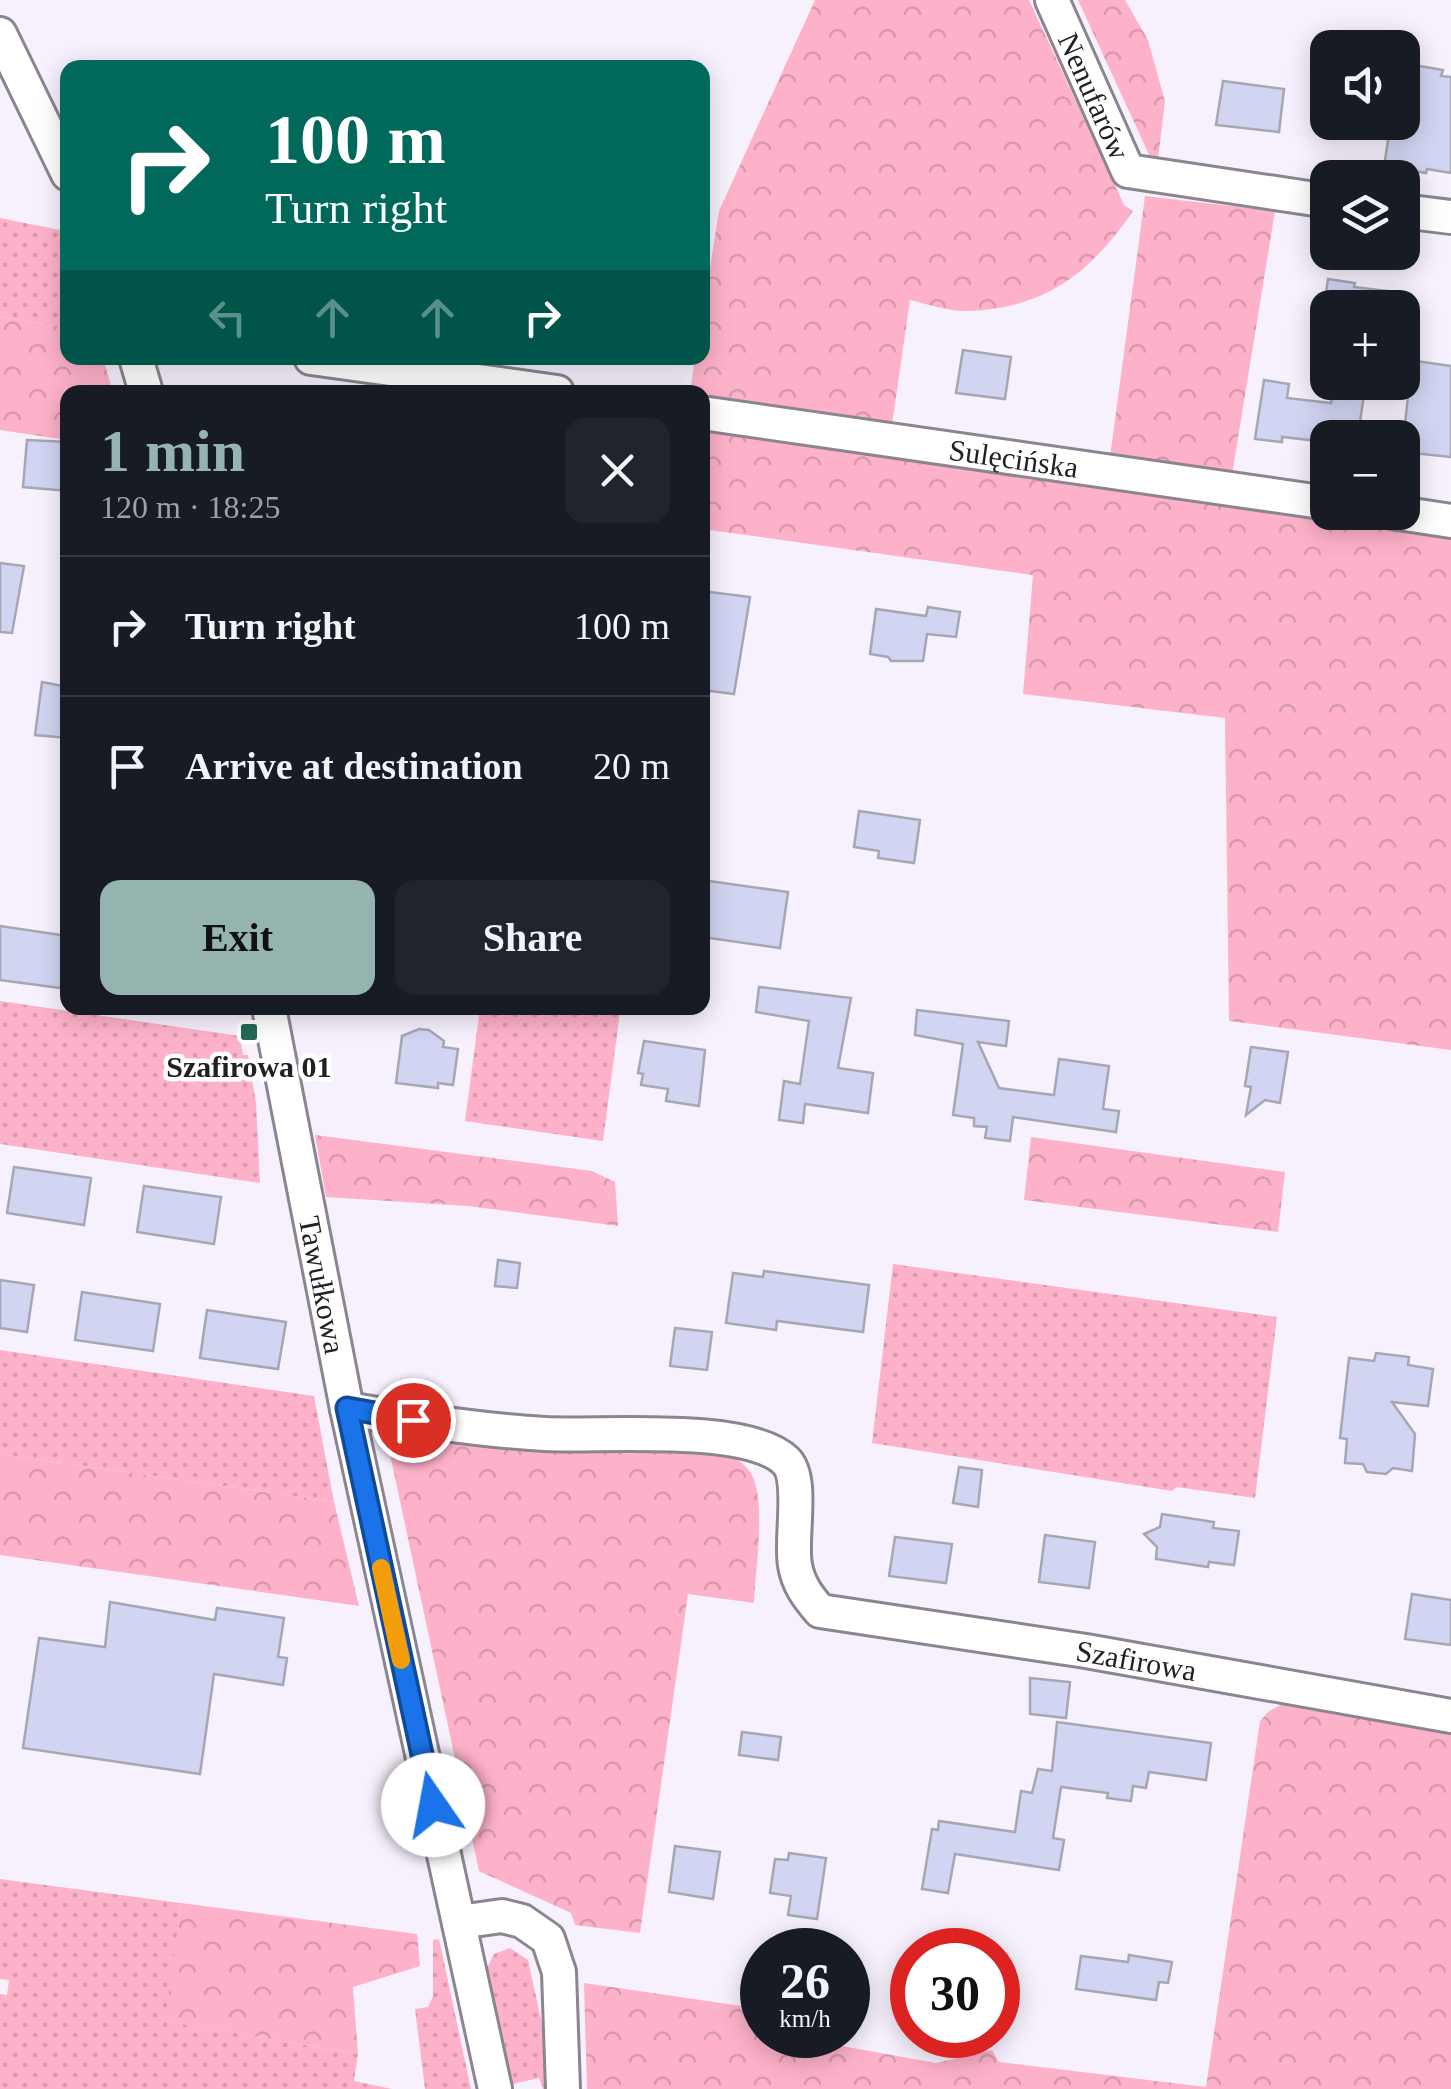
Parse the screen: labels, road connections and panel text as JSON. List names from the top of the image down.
{
  "streets": {
    "street": [
      "Nenufarów",
      "Sulęcińska",
      "Tawułkowa",
      "Szafirowa"
    ]
  },
  "crossings": [
    ["Tawułkowa", "Szafirowa"]
  ],
  "places": {
    "transit": ["Szafirowa 01"]
  },
  "page": {
    "map_buttons": ["+", "−"],
    "turn": ["100 m", "Turn right"],
    "heading": ["1 min", "120 m · 18:25"],
    "list": [
      {
        "name": "Turn right",
        "value": "100 m"
      },
      {
        "name": "Arrive at destination",
        "value": "20 m"
      }
    ],
    "buttons": ["Exit", "Share"],
    "speed": "26 km/h",
    "limit": "30"
  }
}
